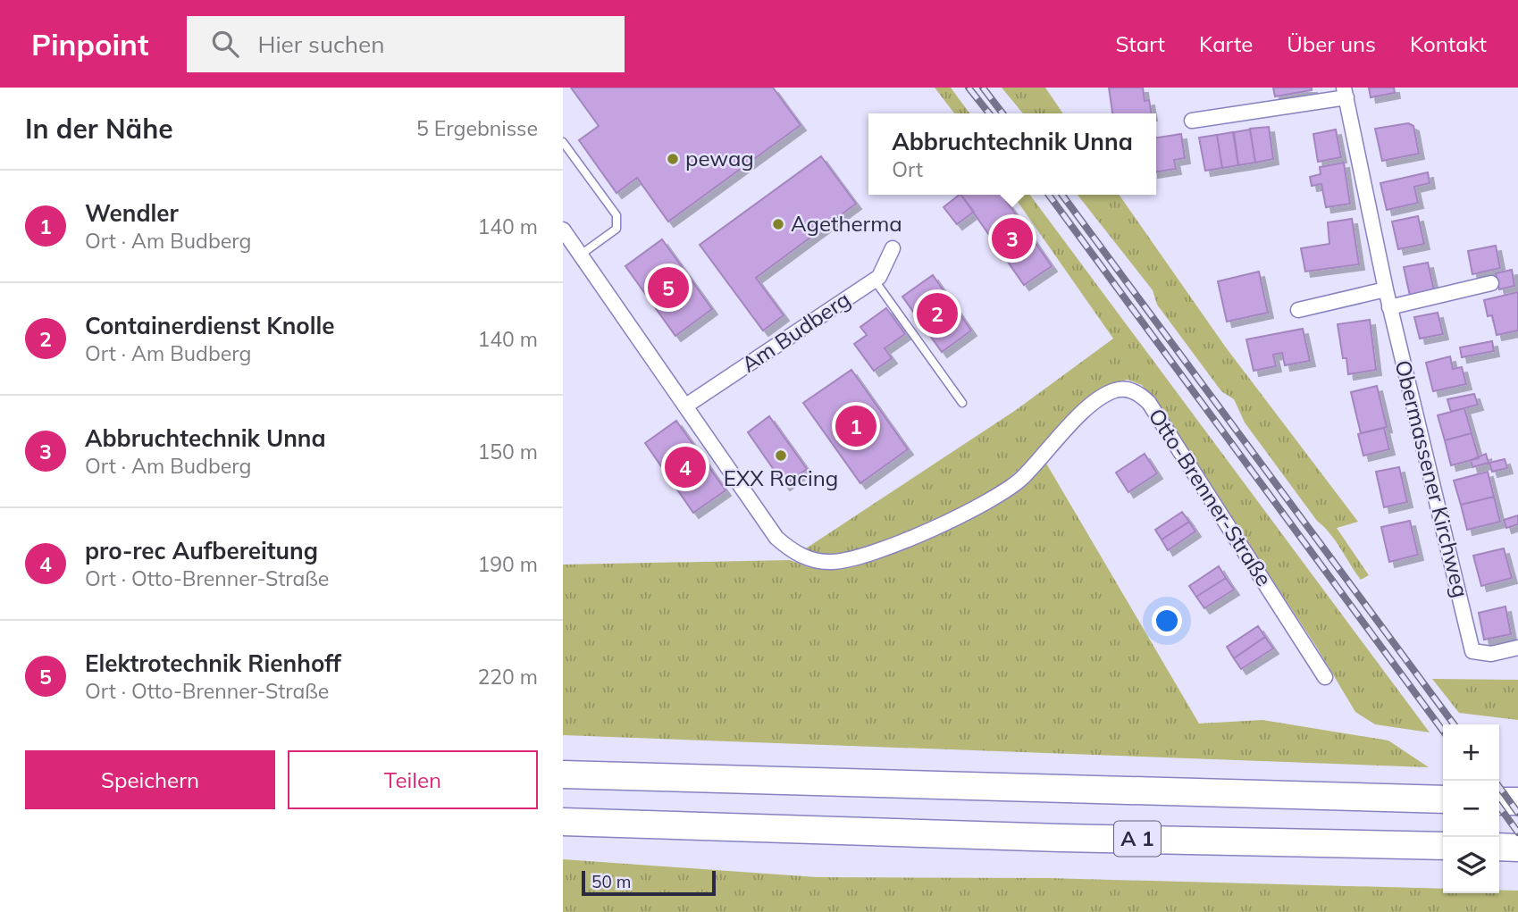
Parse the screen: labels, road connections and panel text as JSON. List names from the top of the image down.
{
  "streets": {
    "highway": ["A 1"],
    "street": ["Am Budberg", "Obermassener Kirchweg", "Otto-Brenner-Straße"]
  },
  "crossings": [
    ["Am Budberg", "Otto-Brenner-Straße"]
  ],
  "places": ["pewag", "Agetherma", "EXX Racing"],
  "scale_bar": "50 m",
  "page": {
    "header": "Pinpoint",
    "search": "Hier suchen",
    "nav": [
      "Start",
      "Karte",
      "Über uns",
      "Kontakt"
    ],
    "heading": ["In der Nähe", "5 Ergebnisse"],
    "popup": ["Abbruchtechnik Unna", "Ort"],
    "list": [
      {
        "mark": "1",
        "name": "Wendler",
        "note": "Ort · Am Budberg",
        "value": "140 m"
      },
      {
        "mark": "2",
        "name": "Containerdienst Knolle",
        "note": "Ort · Am Budberg",
        "value": "140 m"
      },
      {
        "mark": "3",
        "name": "Abbruchtechnik Unna",
        "note": "Ort · Am Budberg",
        "value": "150 m"
      },
      {
        "mark": "4",
        "name": "pro-rec Aufbereitung",
        "note": "Ort · Otto-Brenner-Straße",
        "value": "190 m"
      },
      {
        "mark": "5",
        "name": "Elektrotechnik Rienhoff",
        "note": "Ort · Otto-Brenner-Straße",
        "value": "220 m"
      }
    ],
    "pins": [
      "3",
      "5",
      "2",
      "1",
      "4"
    ],
    "map_buttons": ["+", "−"],
    "buttons": ["Speichern", "Teilen"],
    "scale": "50 m"
  }
}
